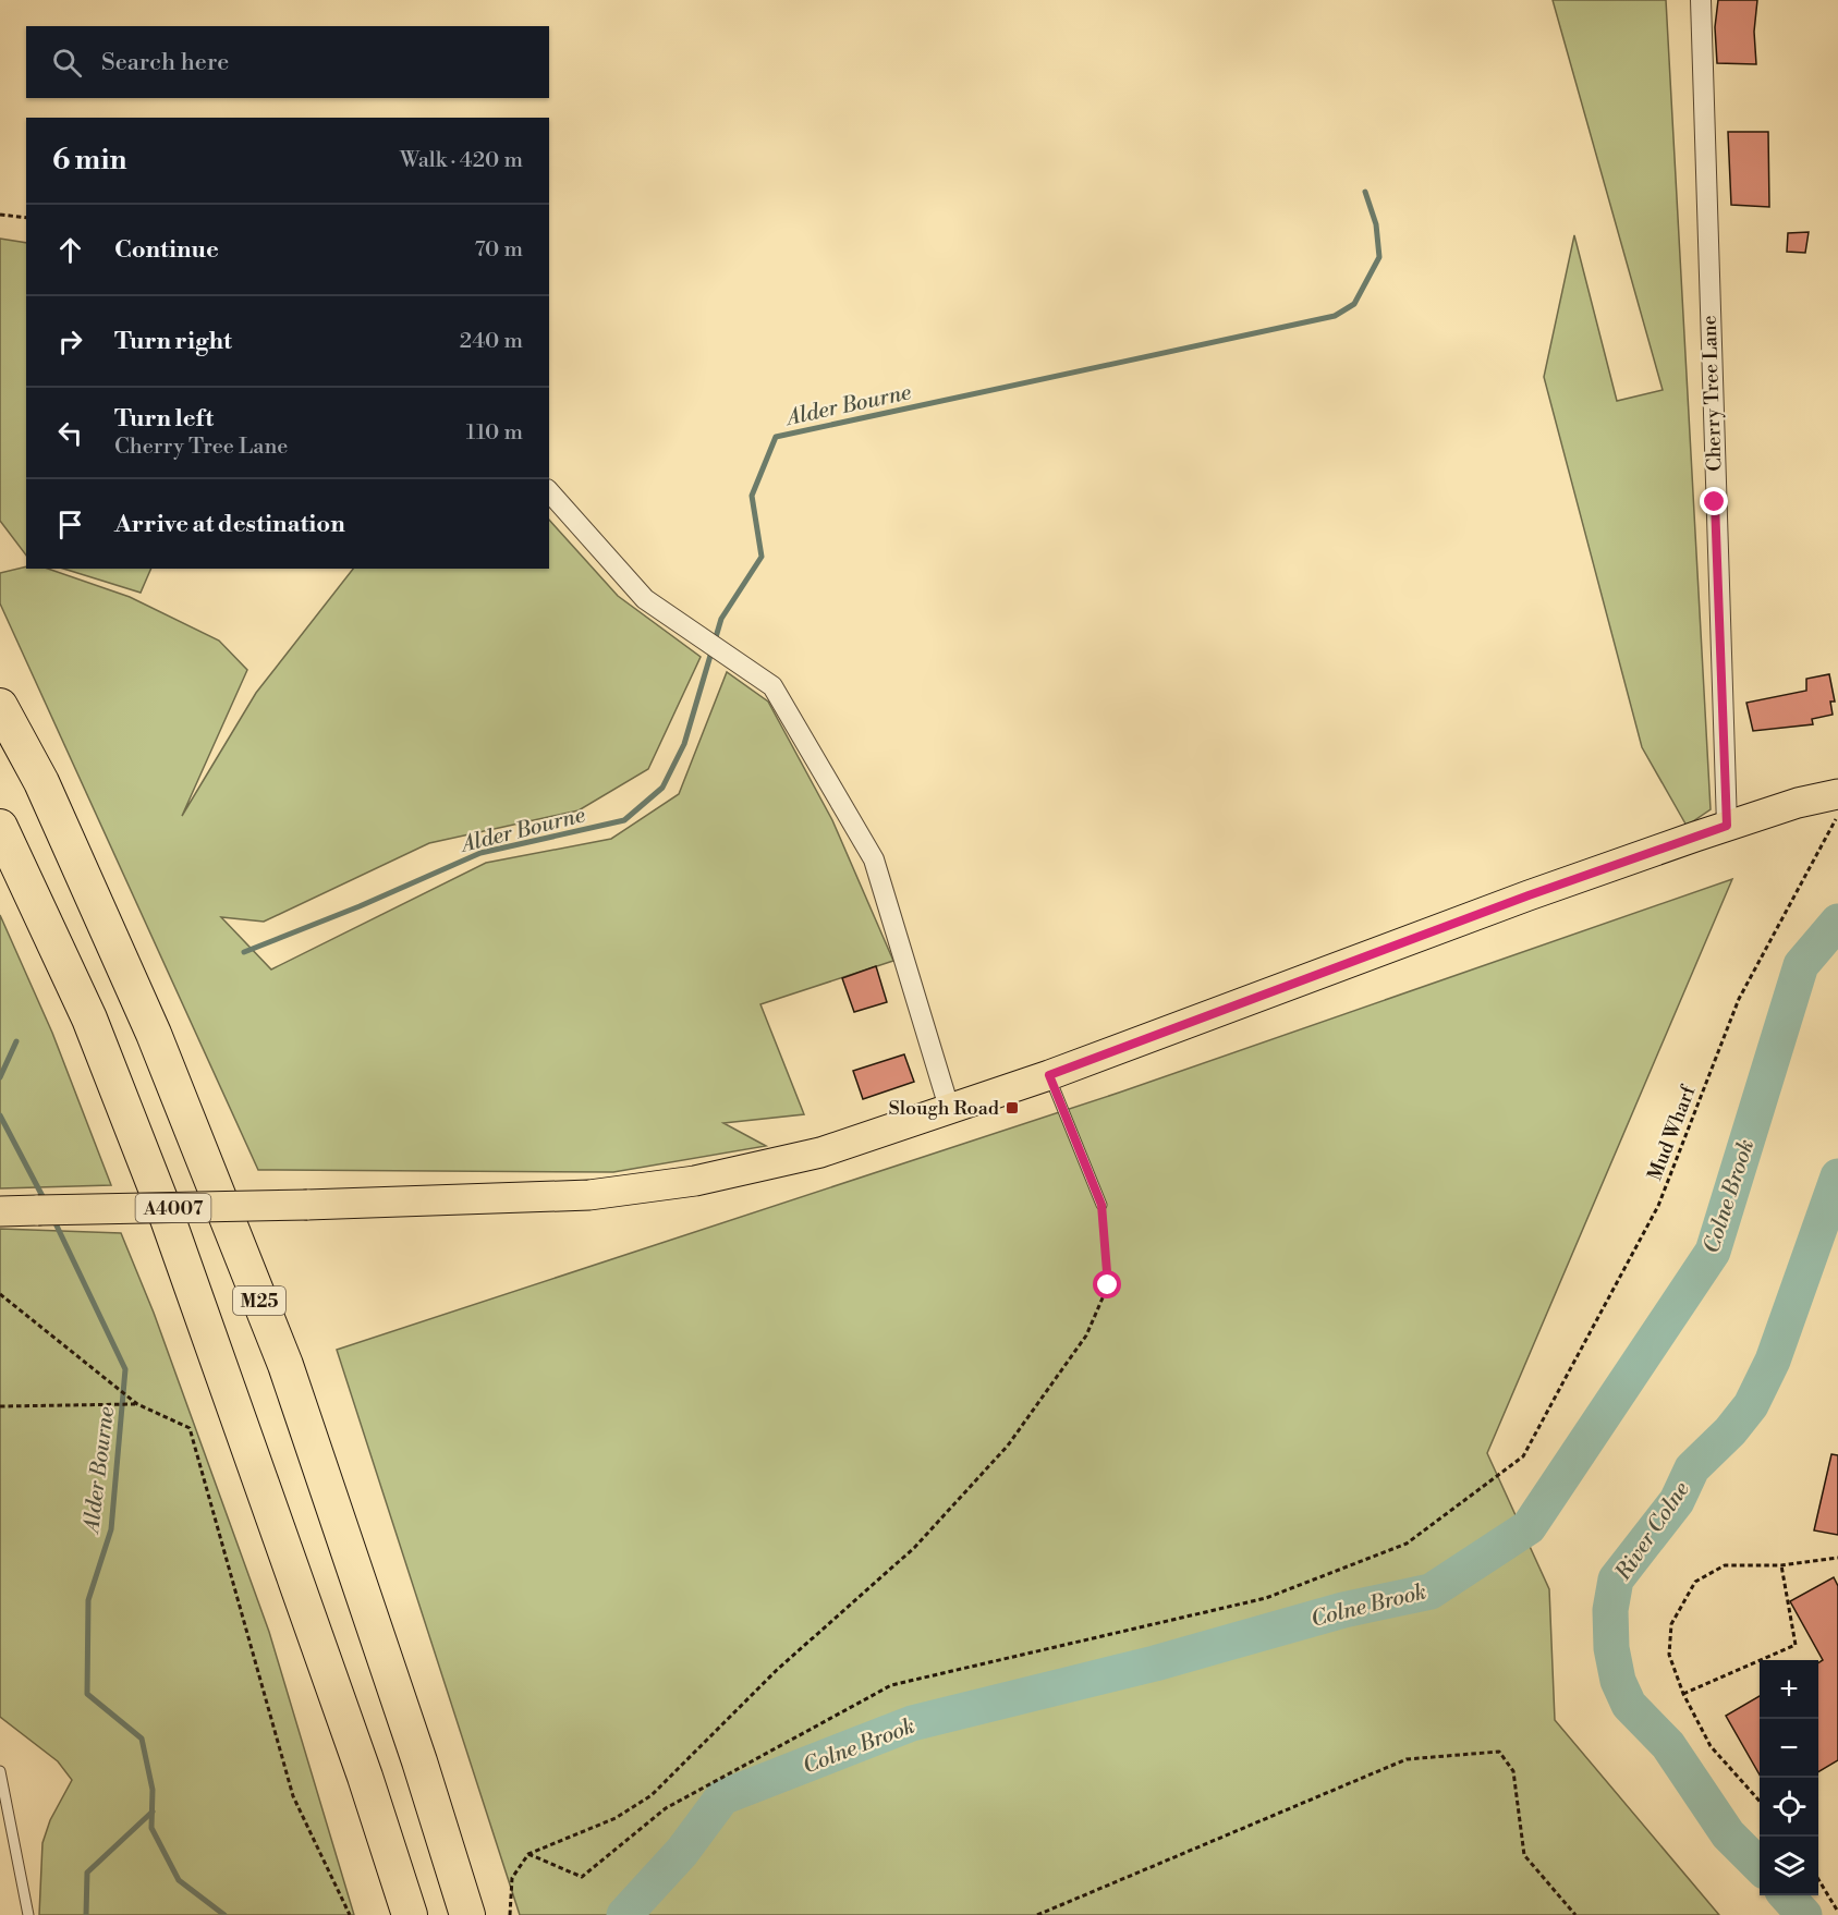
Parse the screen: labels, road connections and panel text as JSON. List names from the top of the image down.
{
  "streets": {
    "highway": ["M25"],
    "main road": ["A4007"],
    "street": ["Cherry Tree Lane"],
    "path": ["Mud Wharf"]
  },
  "crossings": [
    ["Cherry Tree Lane", "A4007"]
  ],
  "water": ["Alder Bourne", "Colne Brook", "River Colne"],
  "places": {
    "transit": ["Slough Road"]
  },
  "page": {
    "search": "Search here",
    "heading": ["6 min", "Walk · 420 m"],
    "list": [
      ["Continue", "70 m"],
      ["Turn right", "240 m"],
      ["Turn left", "Cherry Tree Lane", "110 m"],
      "Arrive at destination"
    ],
    "map_buttons": ["+", "−"]
  }
}
